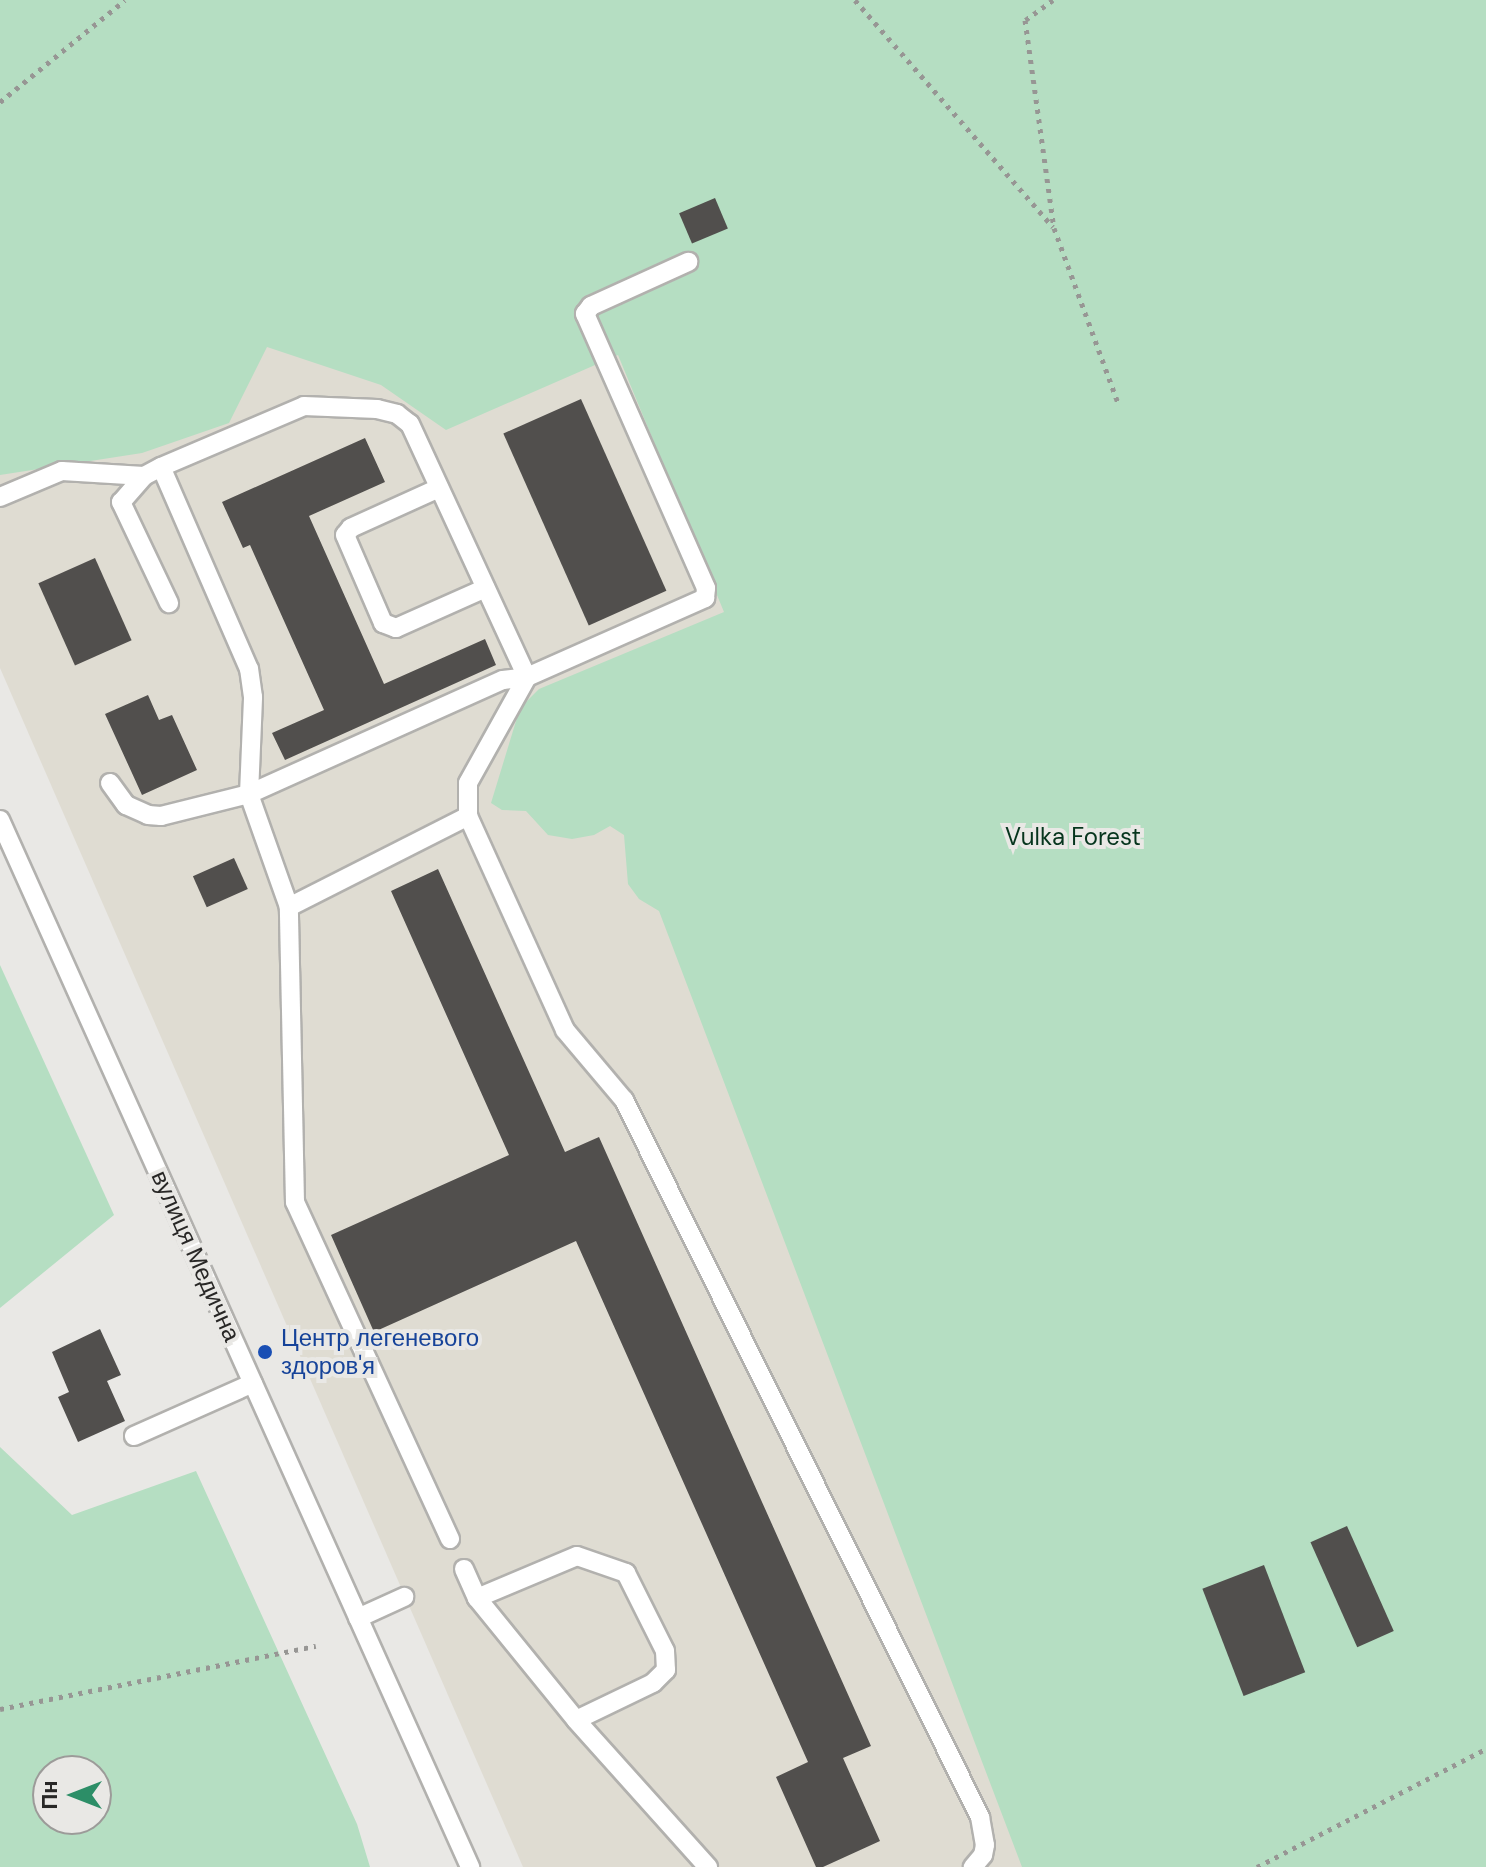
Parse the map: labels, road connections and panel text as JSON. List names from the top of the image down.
{
  "streets": {
    "lane": ["вулиця Медична"]
  },
  "parks": ["Vulka Forest"],
  "places": ["Центр легеневого здоров'я"],
  "north": "left"
}
